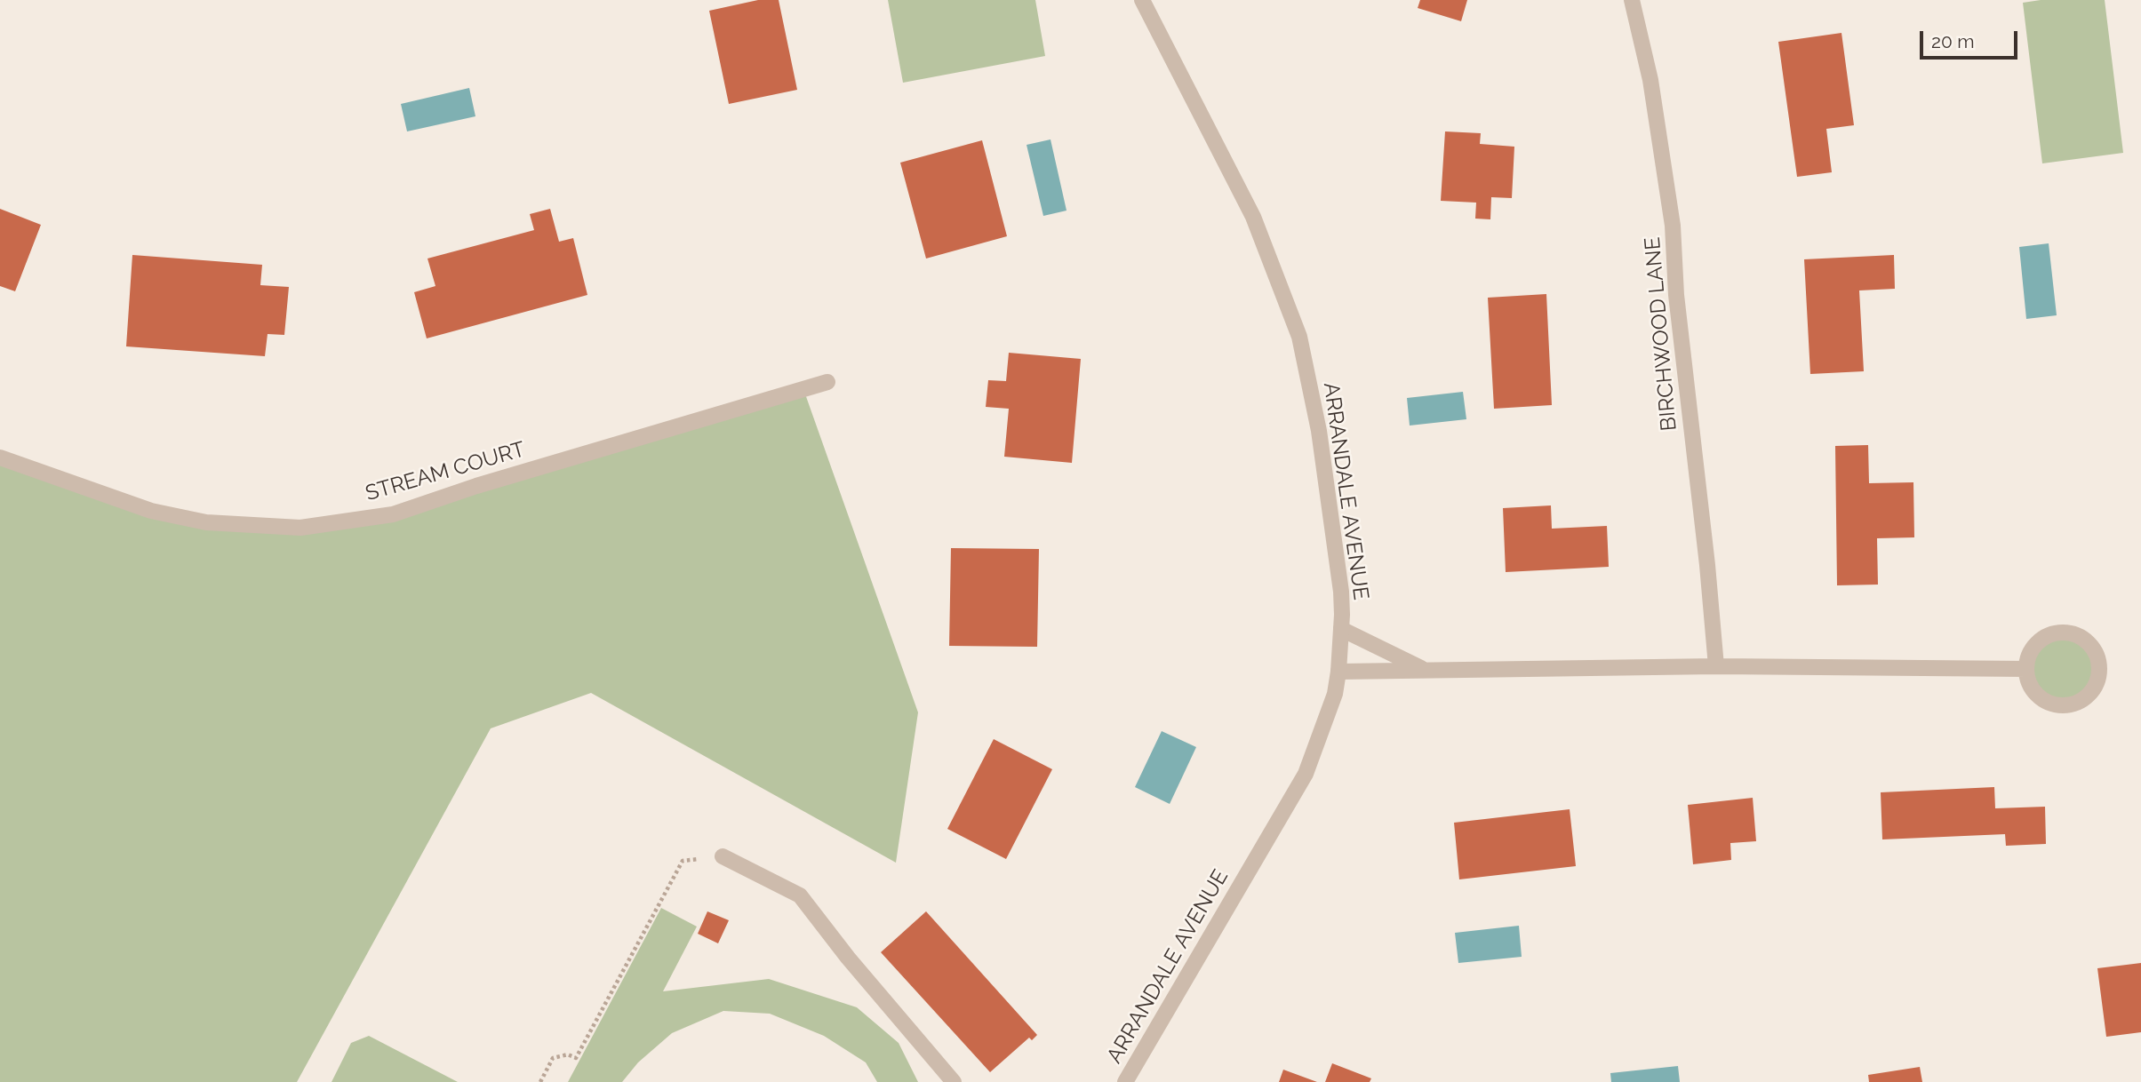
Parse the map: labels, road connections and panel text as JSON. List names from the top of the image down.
{
  "streets": {
    "street": ["BIRCHWOOD LANE", "STREAM COURT", "ARRANDALE AVENUE"]
  },
  "scale_bar": "20 m"
}
